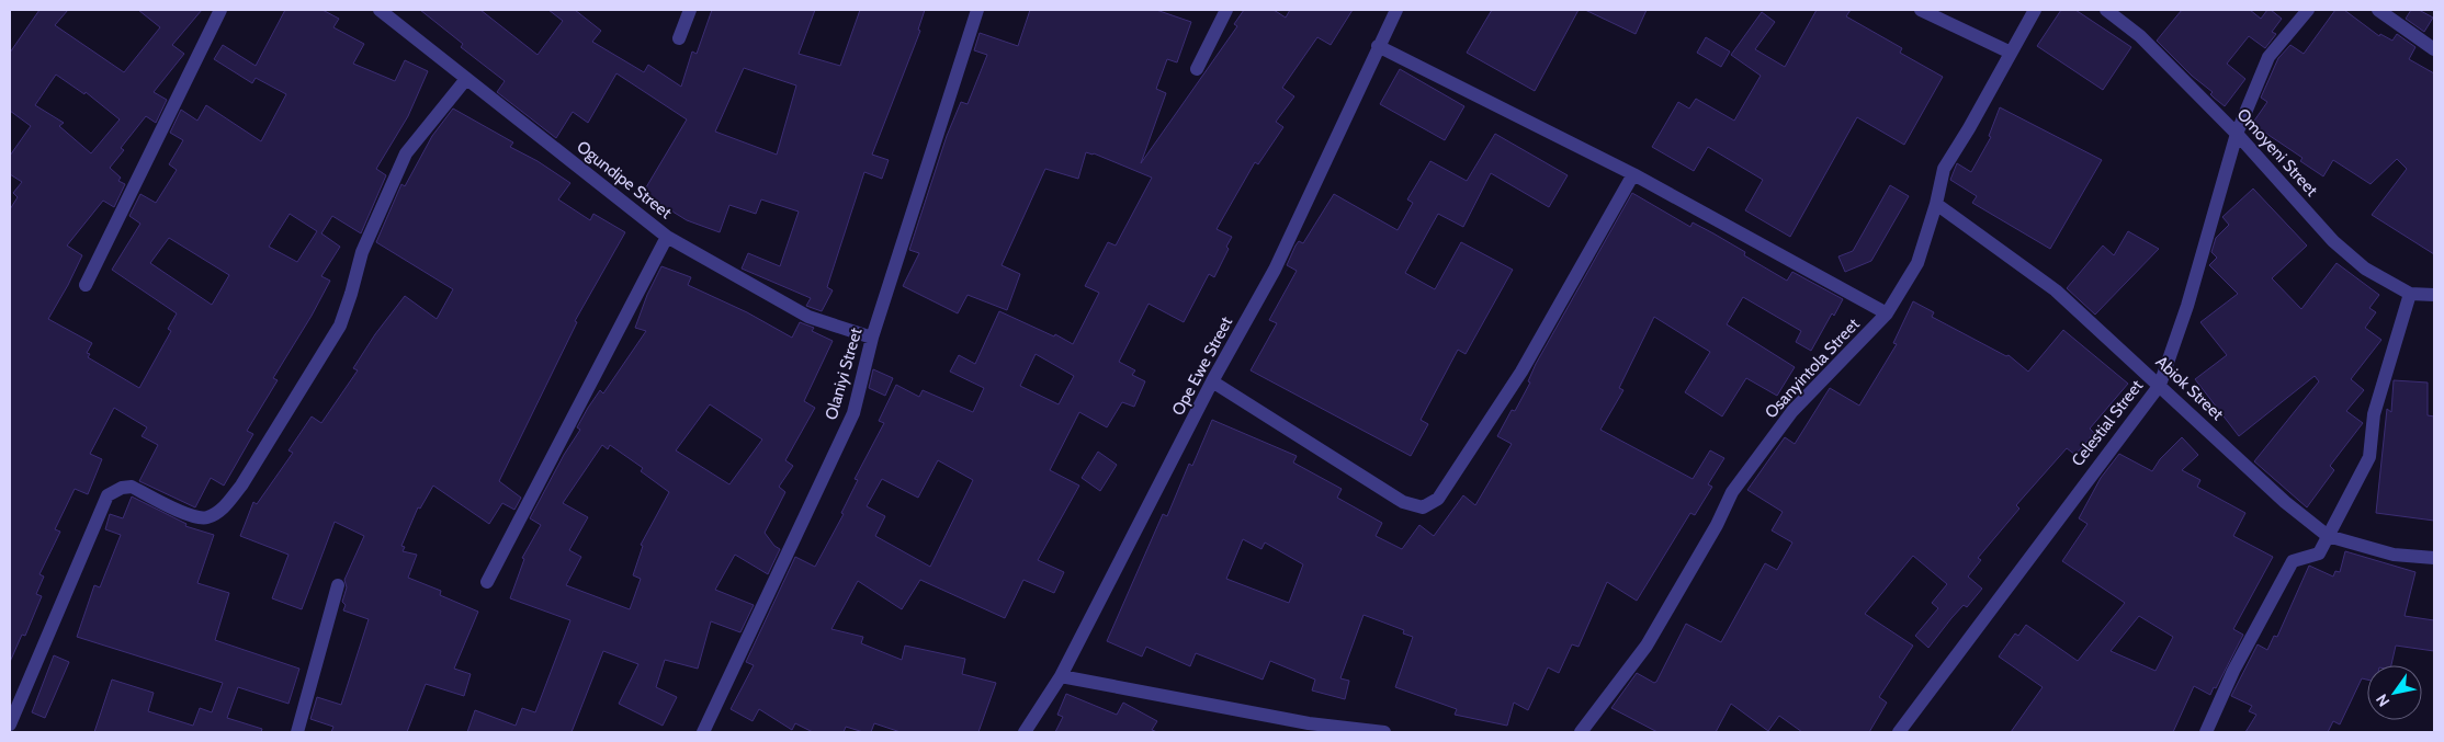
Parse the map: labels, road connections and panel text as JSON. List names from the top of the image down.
{
  "streets": {
    "street": [
      "Omoyeni Street",
      "Ogundipe Street",
      "Ope Ewe Street",
      "Osanyintola Street",
      "Olaniyi Street",
      "Abiok Street",
      "Celestial Street"
    ]
  },
  "crossings": [
    ["Omoyeni Street", "Celestial Street"],
    ["Ogundipe Street", "Olaniyi Street"],
    ["Osanyintola Street", "Abiok Street"],
    ["Abiok Street", "Celestial Street"]
  ],
  "north": "bottom left"
}
